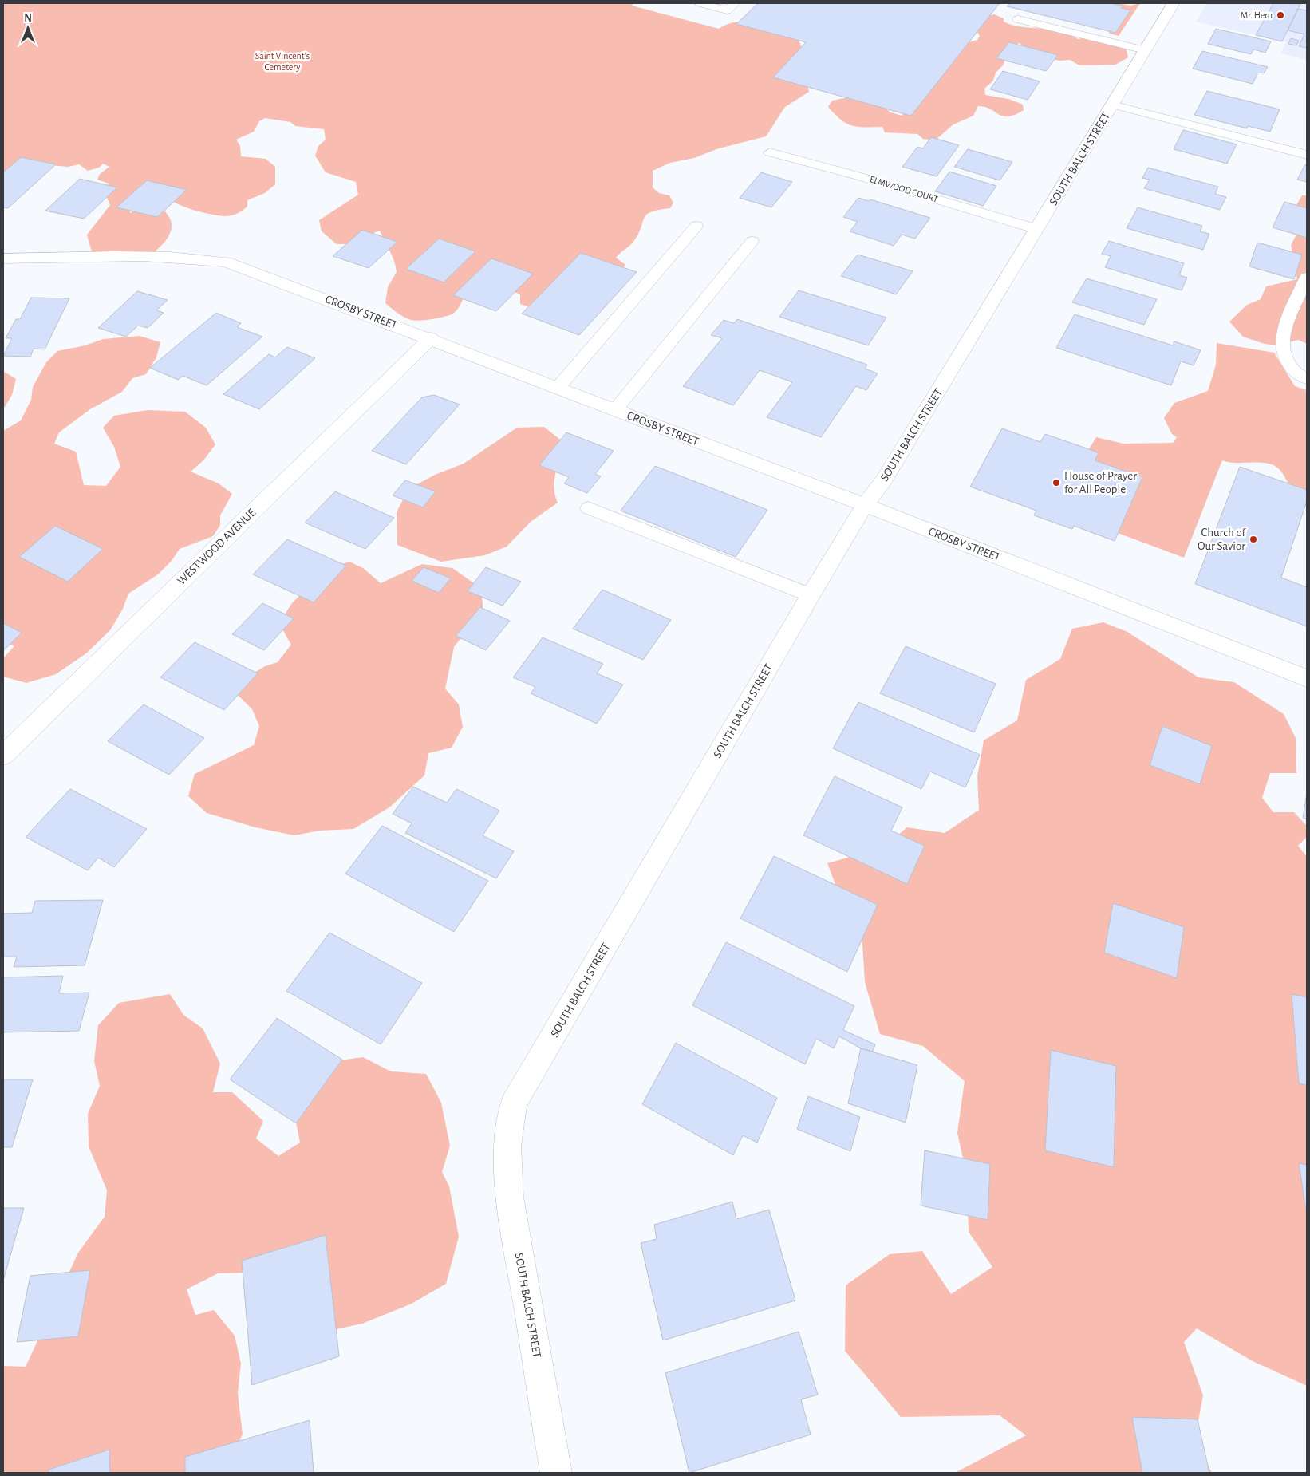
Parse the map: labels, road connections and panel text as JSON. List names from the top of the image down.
{
  "streets": {
    "street": ["SOUTH BALCH STREET", "CROSBY STREET", "WESTWOOD AVENUE"],
    "lane": ["ELMWOOD COURT"]
  },
  "crossings": [
    ["SOUTH BALCH STREET", "ELMWOOD COURT"],
    ["SOUTH BALCH STREET", "CROSBY STREET"],
    ["CROSBY STREET", "WESTWOOD AVENUE"]
  ],
  "parks": ["Saint Vincent's Cemetery"],
  "places": ["Mr. Hero", "House of Prayer for All People", "Church of Our Savior"],
  "north": "top"
}
